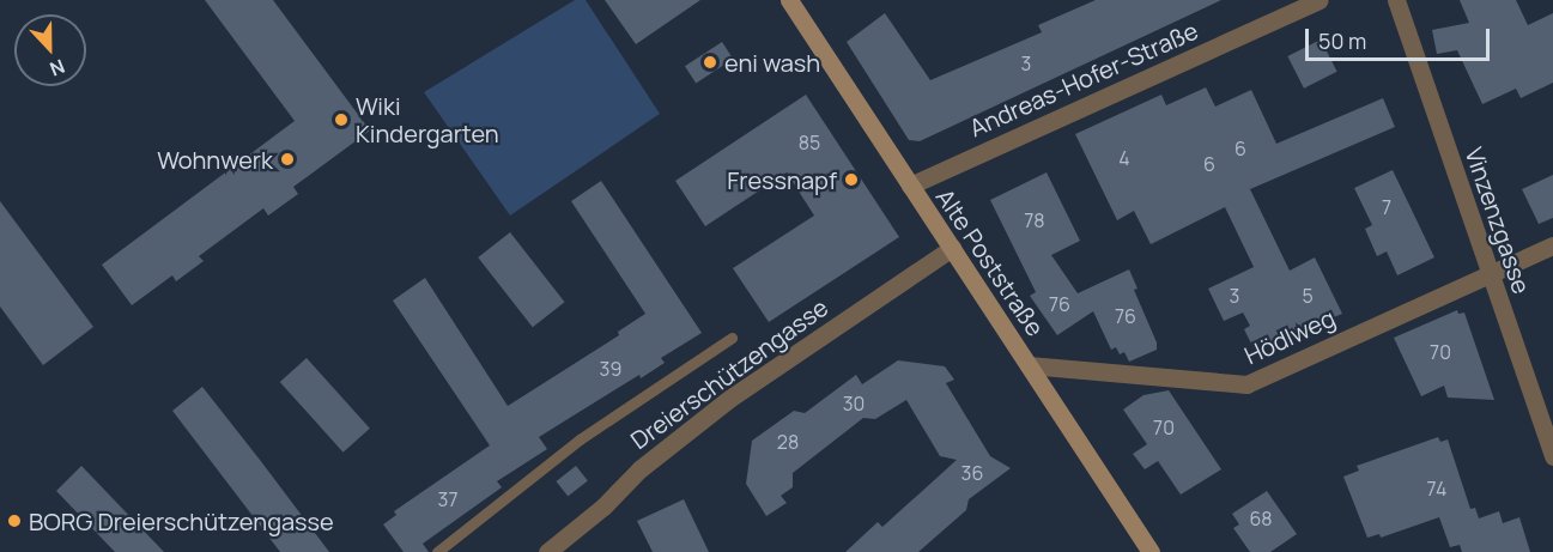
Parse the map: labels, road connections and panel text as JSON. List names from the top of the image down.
{
  "streets": {
    "main road": ["Alte Poststraße"],
    "street": [
      "Andreas-Hofer-Straße",
      "Vinzenzgasse",
      "Hödlweg",
      "Dreierschützengasse"
    ]
  },
  "crossings": [
    ["Andreas-Hofer-Straße", "Alte Poststraße"],
    ["Vinzenzgasse", "Hödlweg"],
    ["Alte Poststraße", "Hödlweg"],
    ["Alte Poststraße", "Dreierschützengasse"]
  ],
  "places": [
    "eni wash",
    "Wiki Kindergarten",
    "Wohnwerk",
    "Fressnapf",
    "BORG Dreierschützengasse"
  ],
  "house_numbers": [
    "3",
    "85",
    "6",
    "4",
    "6",
    "7",
    "78",
    "3",
    "5",
    "76",
    "76",
    "70",
    "39",
    "30",
    "70",
    "28",
    "36",
    "74",
    "37",
    "68"
  ],
  "scale_bar": "50 m",
  "north": "bottom"
}
